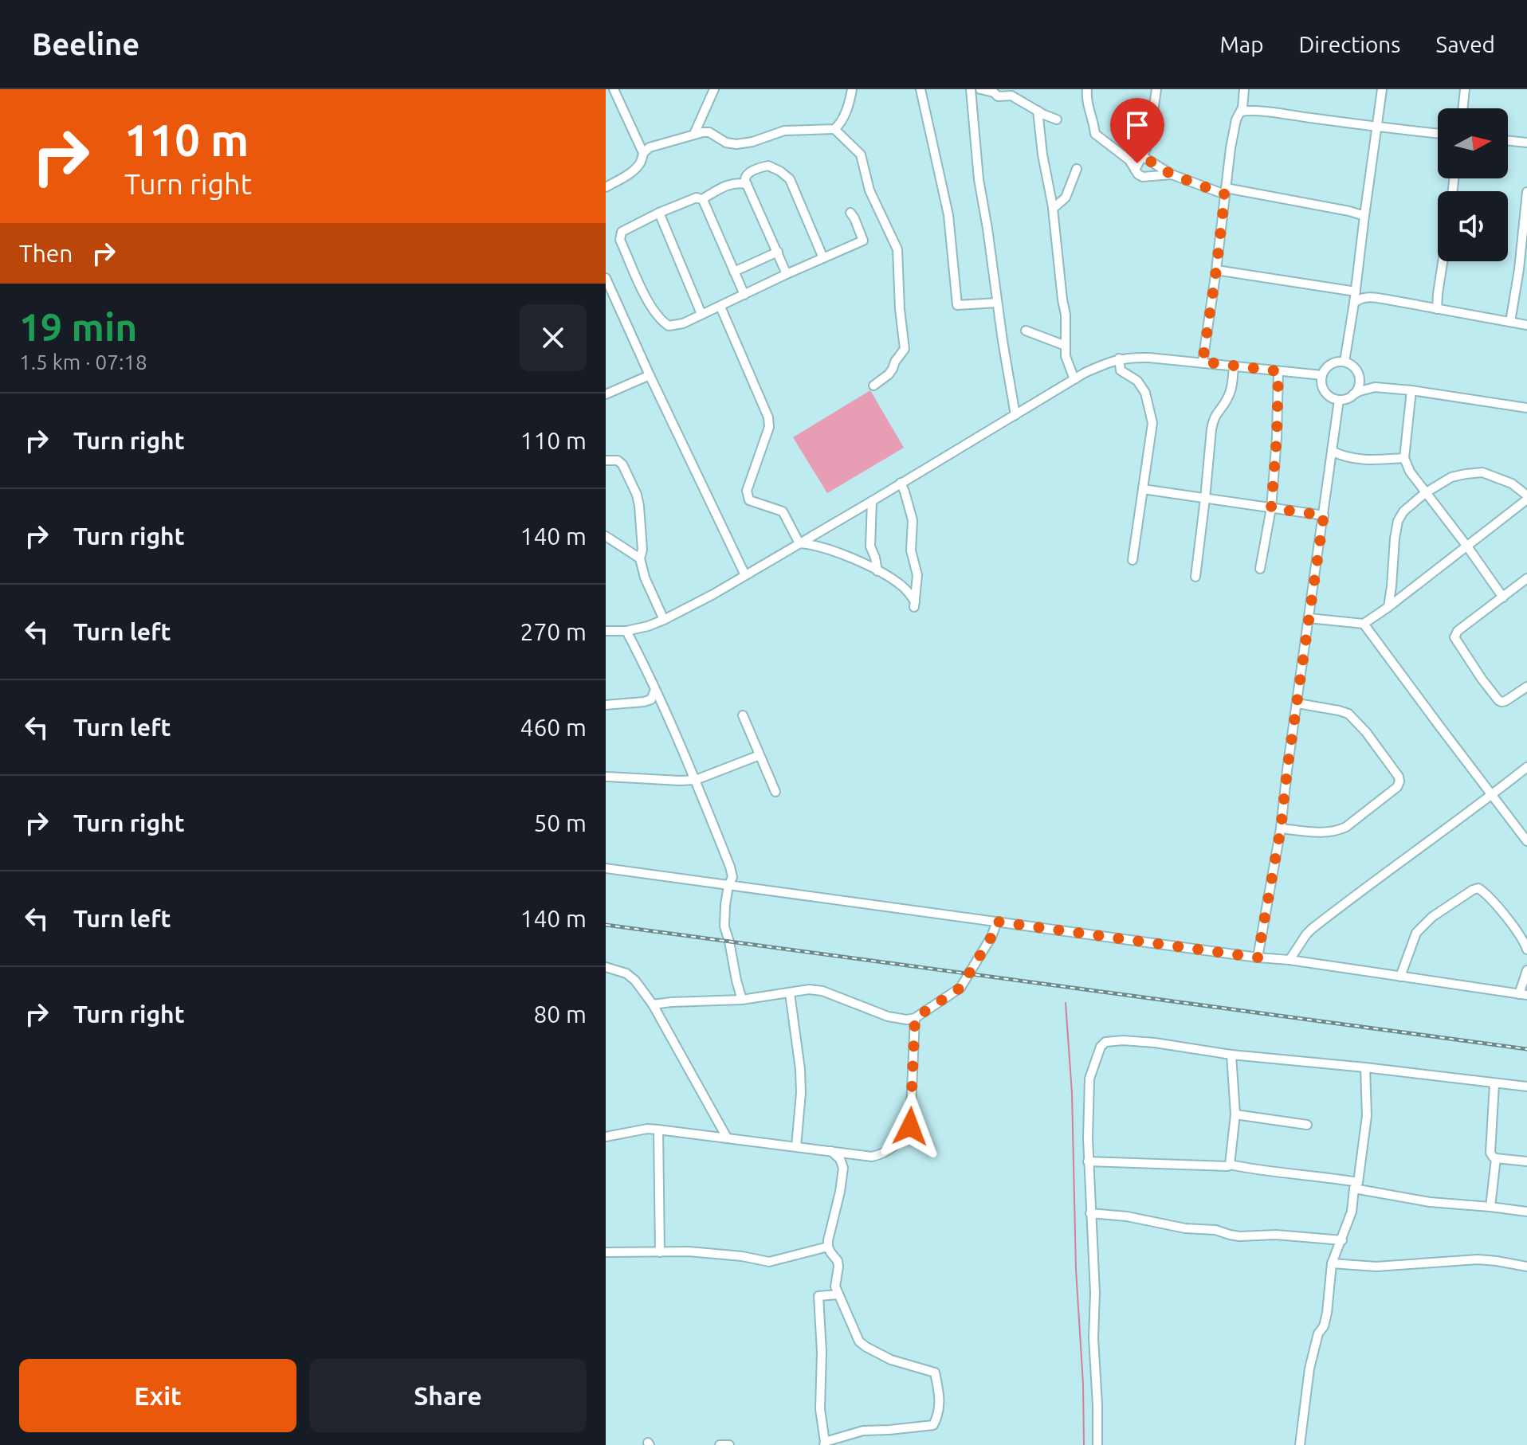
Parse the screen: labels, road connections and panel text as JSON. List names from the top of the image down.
{
  "north": "right",
  "page": {
    "header": "Beeline",
    "nav": ["Map", "Directions", "Saved"],
    "turn": ["110 m", "Turn right"],
    "then": "Then",
    "heading": ["19 min", "1.5 km · 07:18"],
    "list": [
      {
        "name": "Turn right",
        "value": "110 m"
      },
      {
        "name": "Turn right",
        "value": "140 m"
      },
      {
        "name": "Turn left",
        "value": "270 m"
      },
      {
        "name": "Turn left",
        "value": "460 m"
      },
      {
        "name": "Turn right",
        "value": "50 m"
      },
      {
        "name": "Turn left",
        "value": "140 m"
      },
      {
        "name": "Turn right",
        "value": "80 m"
      }
    ],
    "buttons": ["Exit", "Share"]
  }
}
